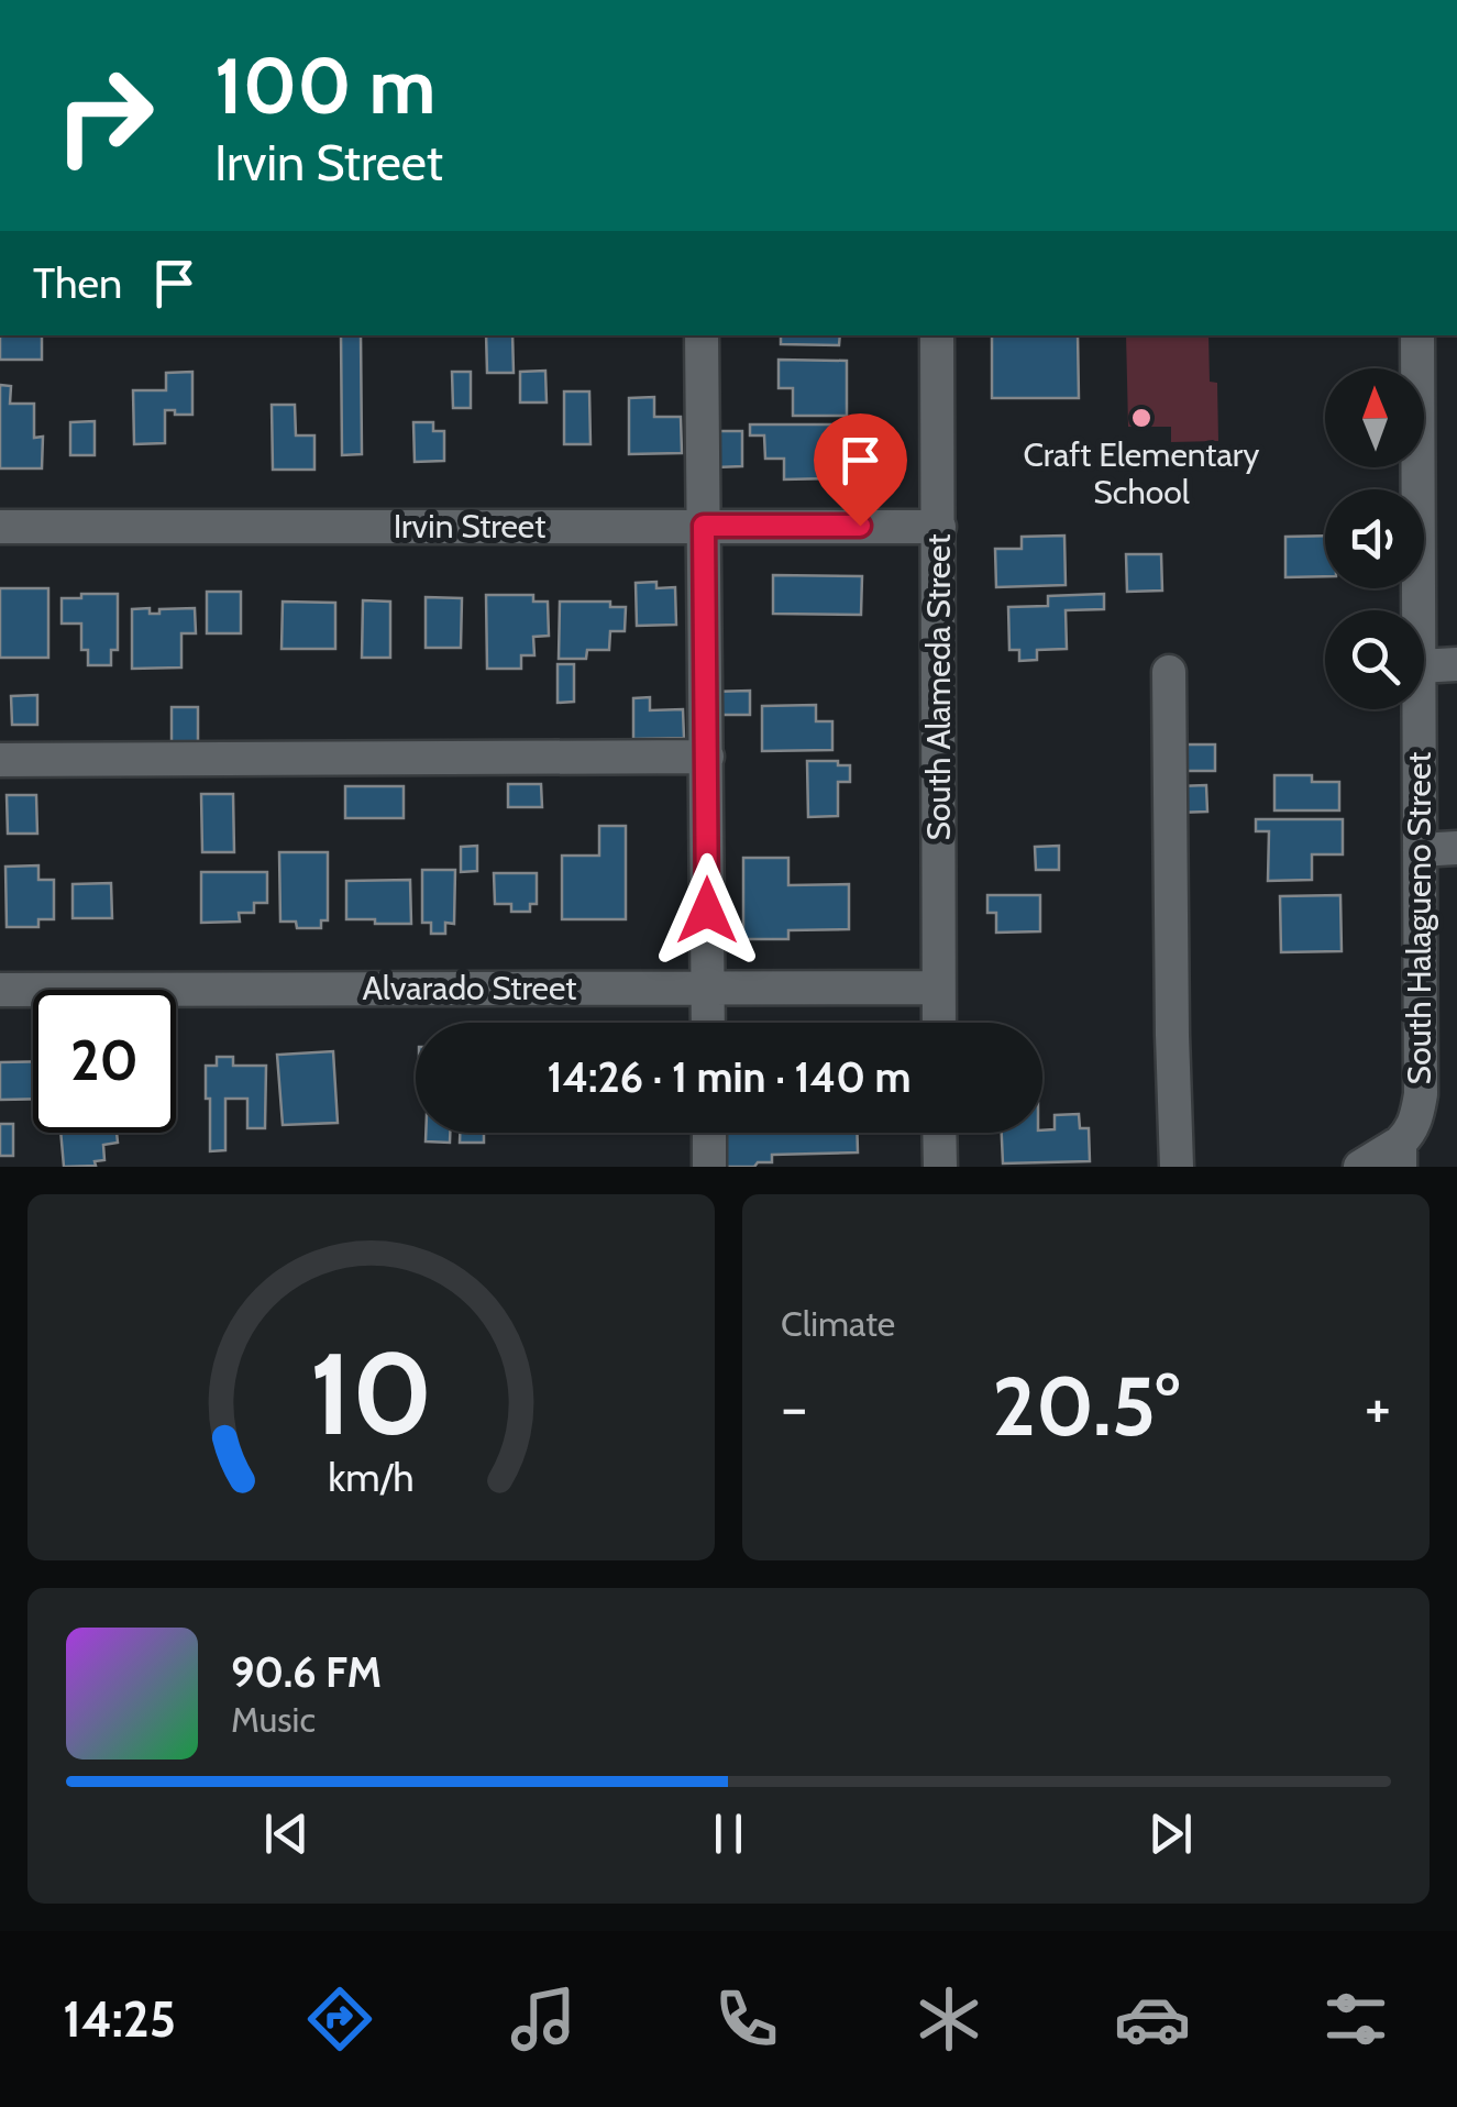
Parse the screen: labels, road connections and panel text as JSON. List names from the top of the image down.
{
  "streets": {
    "street": [
      "Irvin Street",
      "South Alameda Street",
      "South Halagueno Street",
      "Alvarado Street"
    ]
  },
  "crossings": [
    ["Irvin Street", "South Alameda Street"],
    ["South Alameda Street", "Alvarado Street"]
  ],
  "places": ["Craft Elementary School"],
  "north": "top",
  "page": {
    "turn": ["100 m", "Irvin Street"],
    "then": "Then",
    "limit": "20",
    "trip": "14:26 · 1 min · 140 m",
    "tile": "Climate",
    "heat": ["−", "20.5°", "+"],
    "song": ["90.6 FM", "Music"],
    "tabs": "14:25",
    "gauge": ["10", "km/h"]
  }
}
